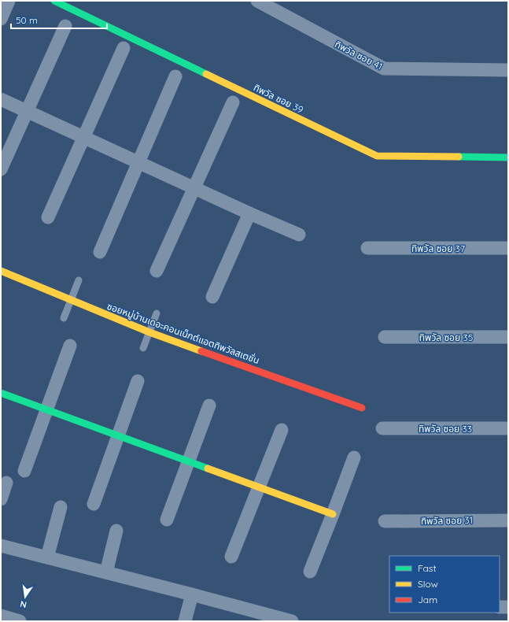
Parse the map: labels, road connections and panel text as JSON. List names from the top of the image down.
{
  "streets": {
    "street": [
      "ทิพวัล ซอย 41",
      "ทิพวัล ซอย 39",
      "ทิพวัล ซอย 37",
      "ซอยหมู่บ้านเดอะคอนเน็กต์แอตทิพวัลสเตชั่น",
      "ทิพวัล ซอย 35",
      "ทิพวัล ซอย 33",
      "ทิพวัล ซอย 31"
    ]
  },
  "legend": ["Fast", "Slow", "Jam"],
  "scale_bar": "50 m",
  "north": "bottom"
}
